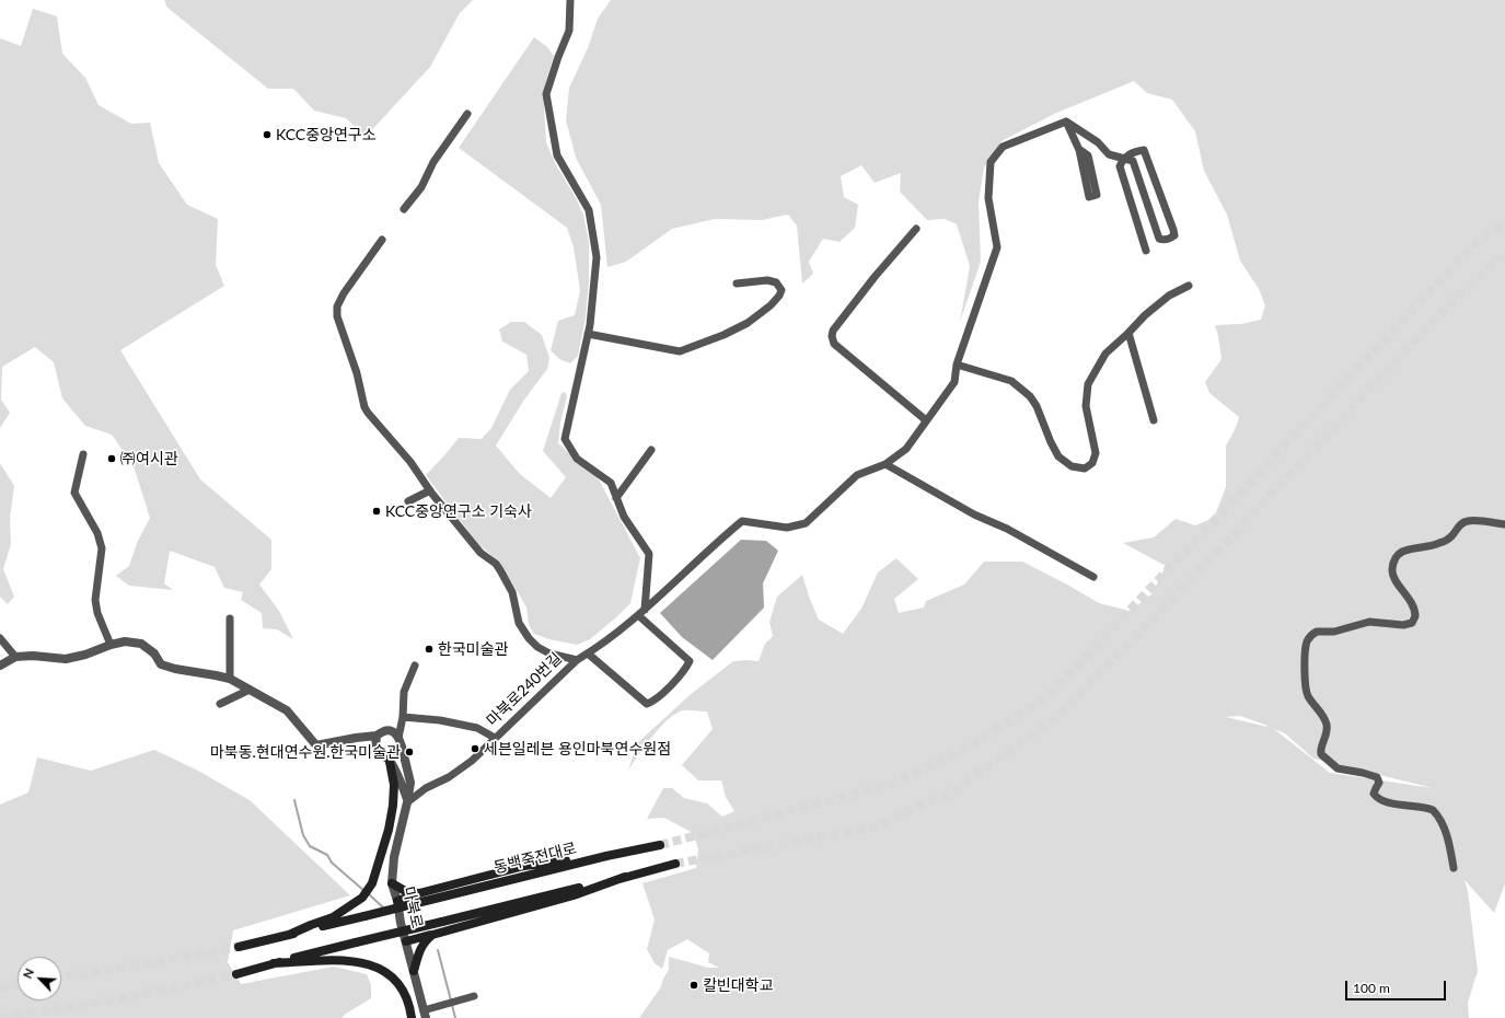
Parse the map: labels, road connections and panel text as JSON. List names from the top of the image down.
{
  "streets": {
    "main road": ["동백죽전대로"],
    "street": ["마북로240번길", "마북로"]
  },
  "crossings": [
    ["마북로240번길", "마북로"]
  ],
  "places": [
    "KCC중앙연구소",
    "㈜여시관",
    "KCC중앙연구소 기숙사",
    "한국미술관",
    "세븐일레븐 용인마북연수원점",
    "마북동.현대연수원.한국미술관",
    "칼빈대학교"
  ],
  "scale_bar": "100 m",
  "north": "top left"
}
